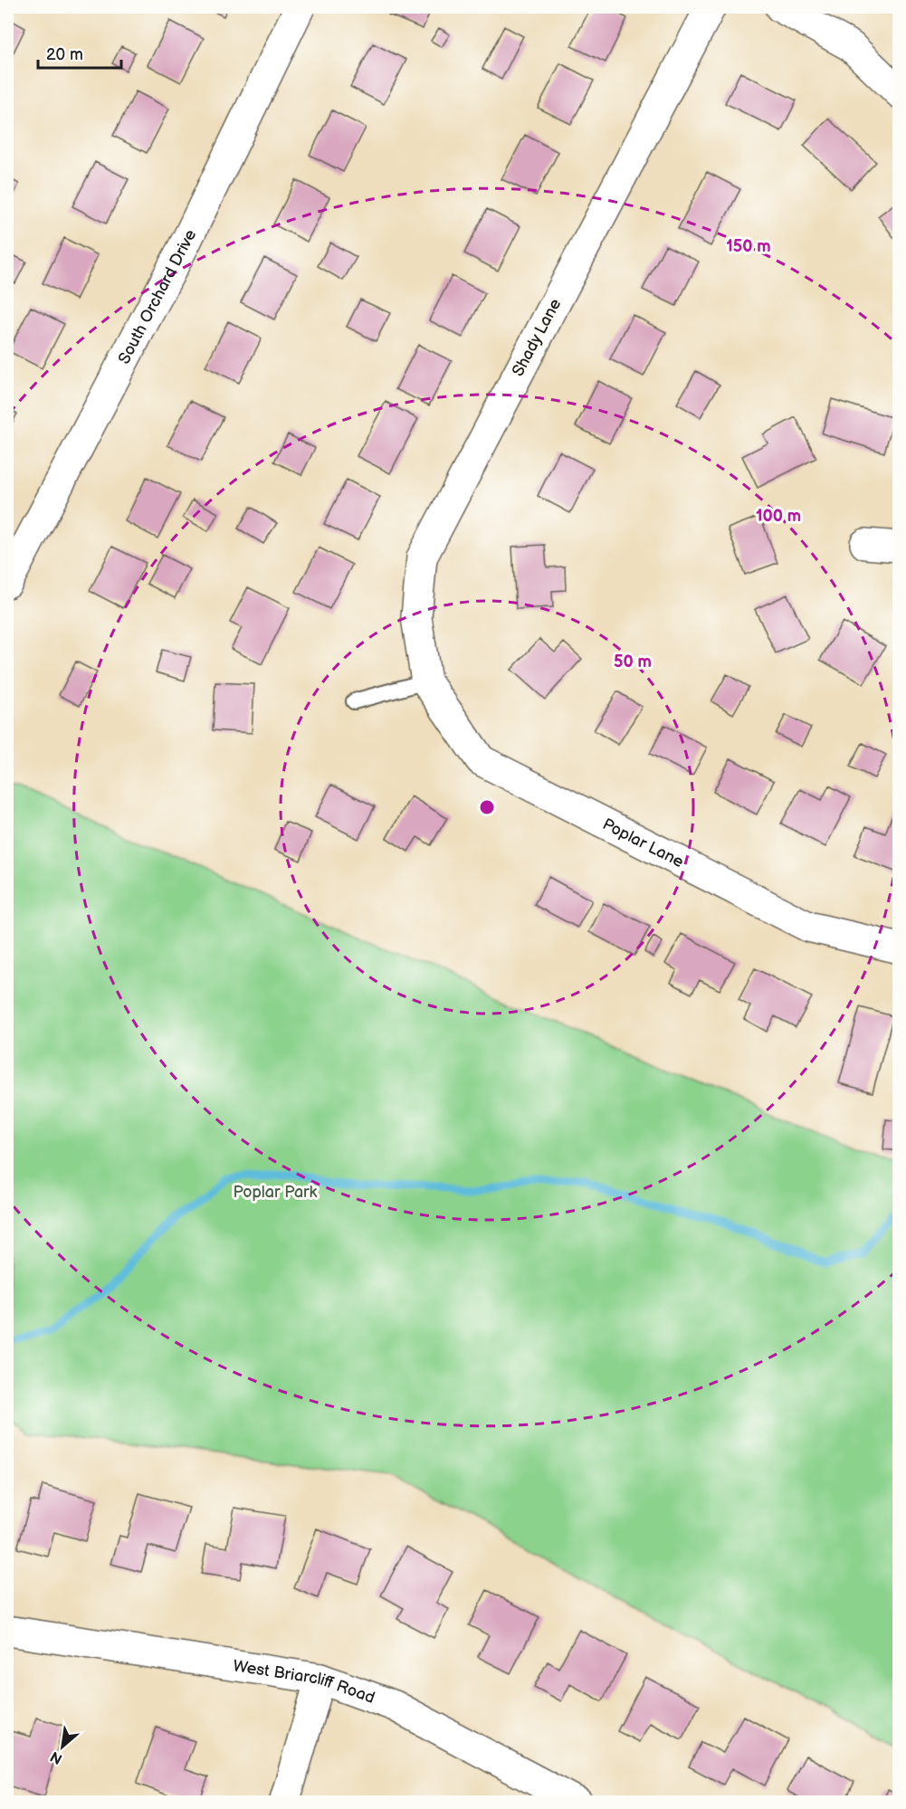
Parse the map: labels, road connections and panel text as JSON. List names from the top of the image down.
{
  "streets": {
    "street": [
      "South Orchard Drive",
      "Shady Lane",
      "Poplar Lane",
      "West Briarcliff Road"
    ]
  },
  "crossings": [
    ["Shady Lane", "Poplar Lane"]
  ],
  "parks": ["Poplar Park"],
  "scale_bar": "20 m",
  "north": "bottom left",
  "rings": ["150 m", "100 m", "50 m"]
}
